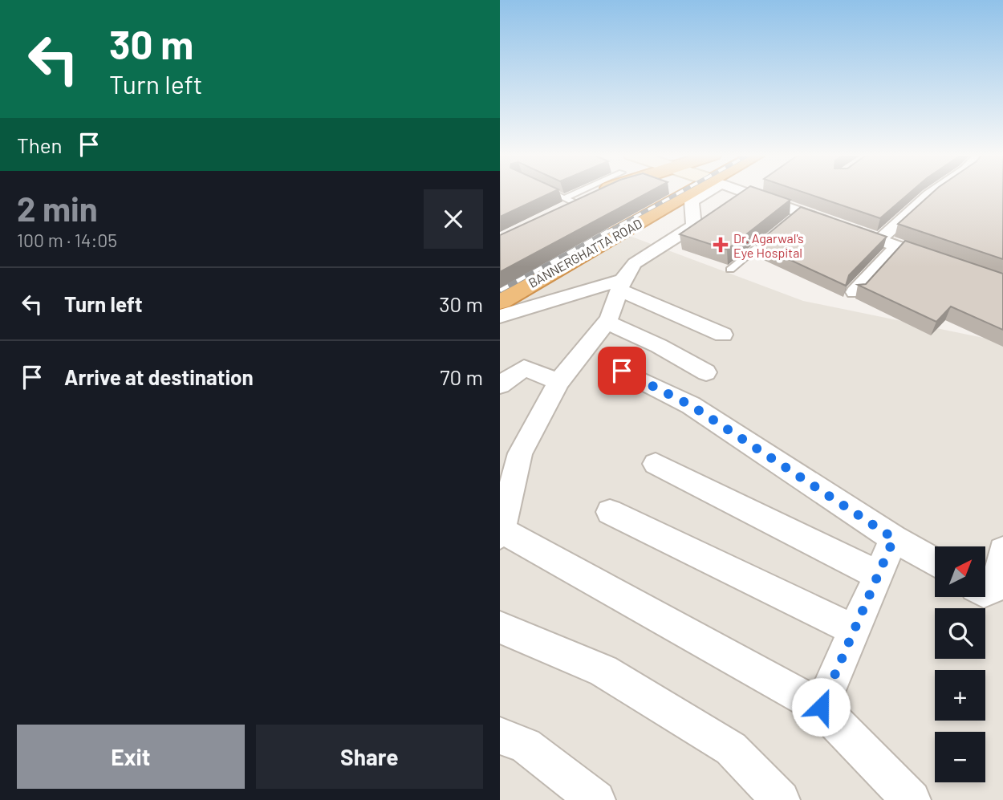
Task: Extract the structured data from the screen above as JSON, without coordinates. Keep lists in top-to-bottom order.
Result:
{
  "streets": {
    "highway": ["BANNERGHATTA ROAD"]
  },
  "places": {
    "health": ["Dr. Agarwal's Eye Hospital"]
  },
  "north": "top right",
  "page": {
    "turn": ["30 m", "Turn left"],
    "then": "Then",
    "heading": ["2 min", "100 m · 14:05"],
    "list": [
      {
        "name": "Turn left",
        "value": "30 m"
      },
      {
        "name": "Arrive at destination",
        "value": "70 m"
      }
    ],
    "map_buttons": ["+", "−"],
    "buttons": ["Exit", "Share"]
  }
}
